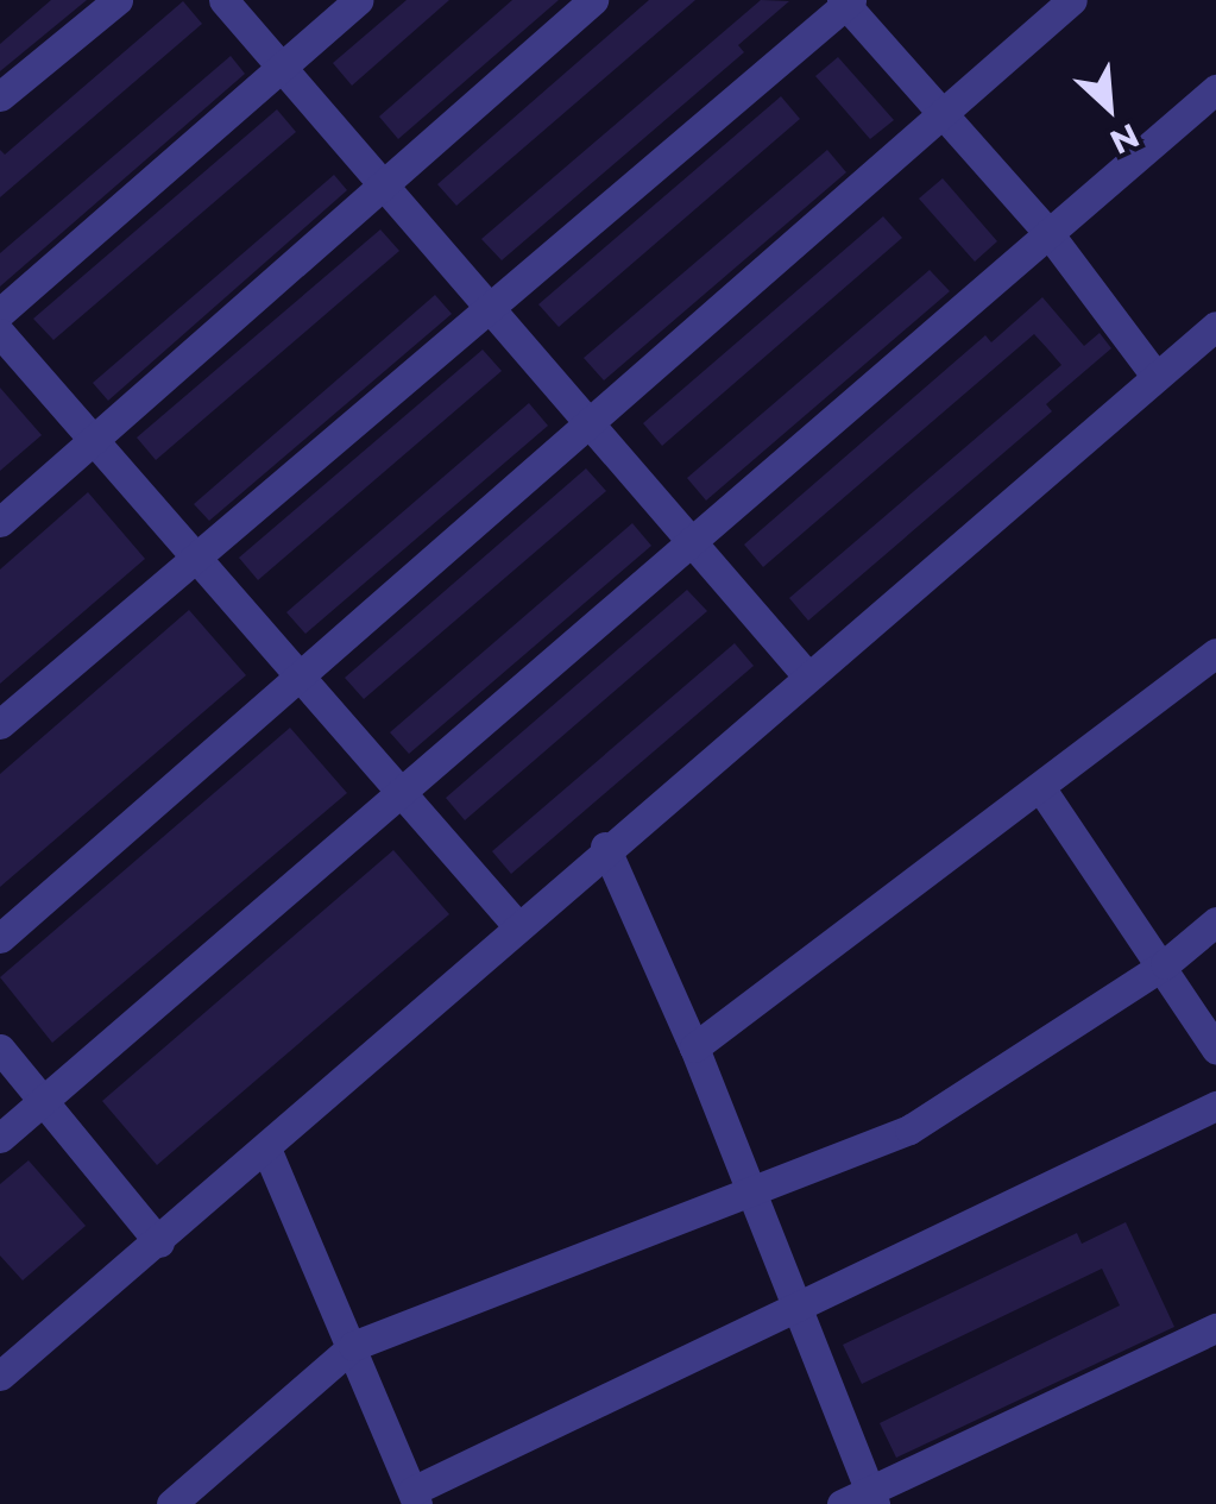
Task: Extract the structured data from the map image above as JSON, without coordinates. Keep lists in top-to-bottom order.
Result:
{
  "north": "bottom right"
}
